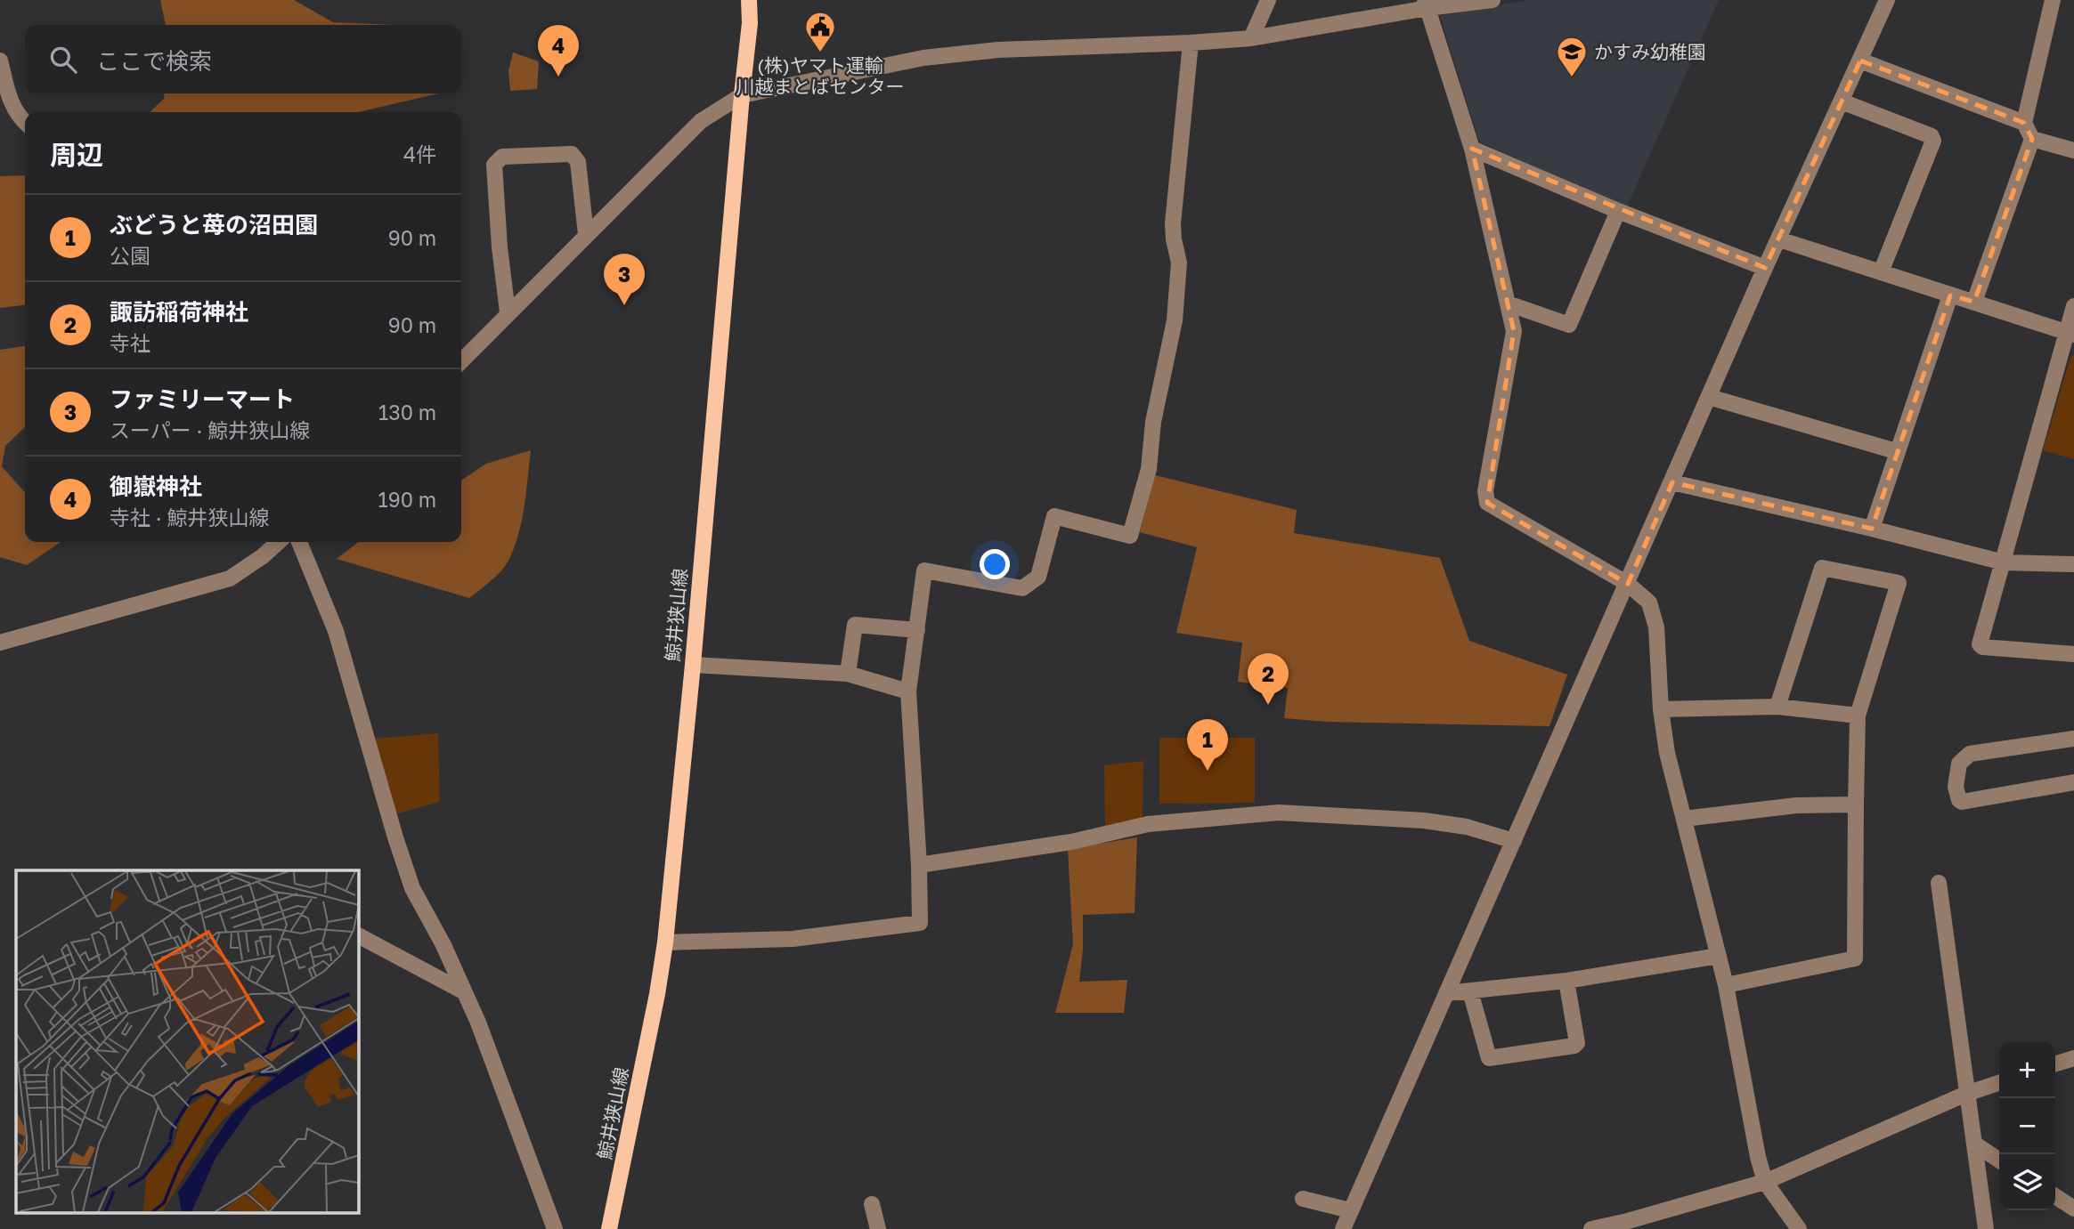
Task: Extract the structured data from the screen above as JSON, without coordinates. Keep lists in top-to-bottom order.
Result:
{
  "streets": {
    "main road": ["鯨井狭山線"]
  },
  "places": {
    "public building": ["(株)ヤマト運輸 川越まとばセンター"],
    "school or university": ["かすみ幼稚園"]
  },
  "page": {
    "pins": [
      "4",
      "3",
      "2",
      "1"
    ],
    "search": "ここで検索",
    "heading": ["周辺", "4件"],
    "list": [
      {
        "mark": "1",
        "name": "ぶどうと苺の沼田園",
        "note": "公園",
        "value": "90 m"
      },
      {
        "mark": "2",
        "name": "諏訪稲荷神社",
        "note": "寺社",
        "value": "90 m"
      },
      {
        "mark": "3",
        "name": "ファミリーマート",
        "note": "スーパー · 鯨井狭山線",
        "value": "130 m"
      },
      {
        "mark": "4",
        "name": "御嶽神社",
        "note": "寺社 · 鯨井狭山線",
        "value": "190 m"
      }
    ],
    "map_buttons": ["+", "−"]
  }
}
